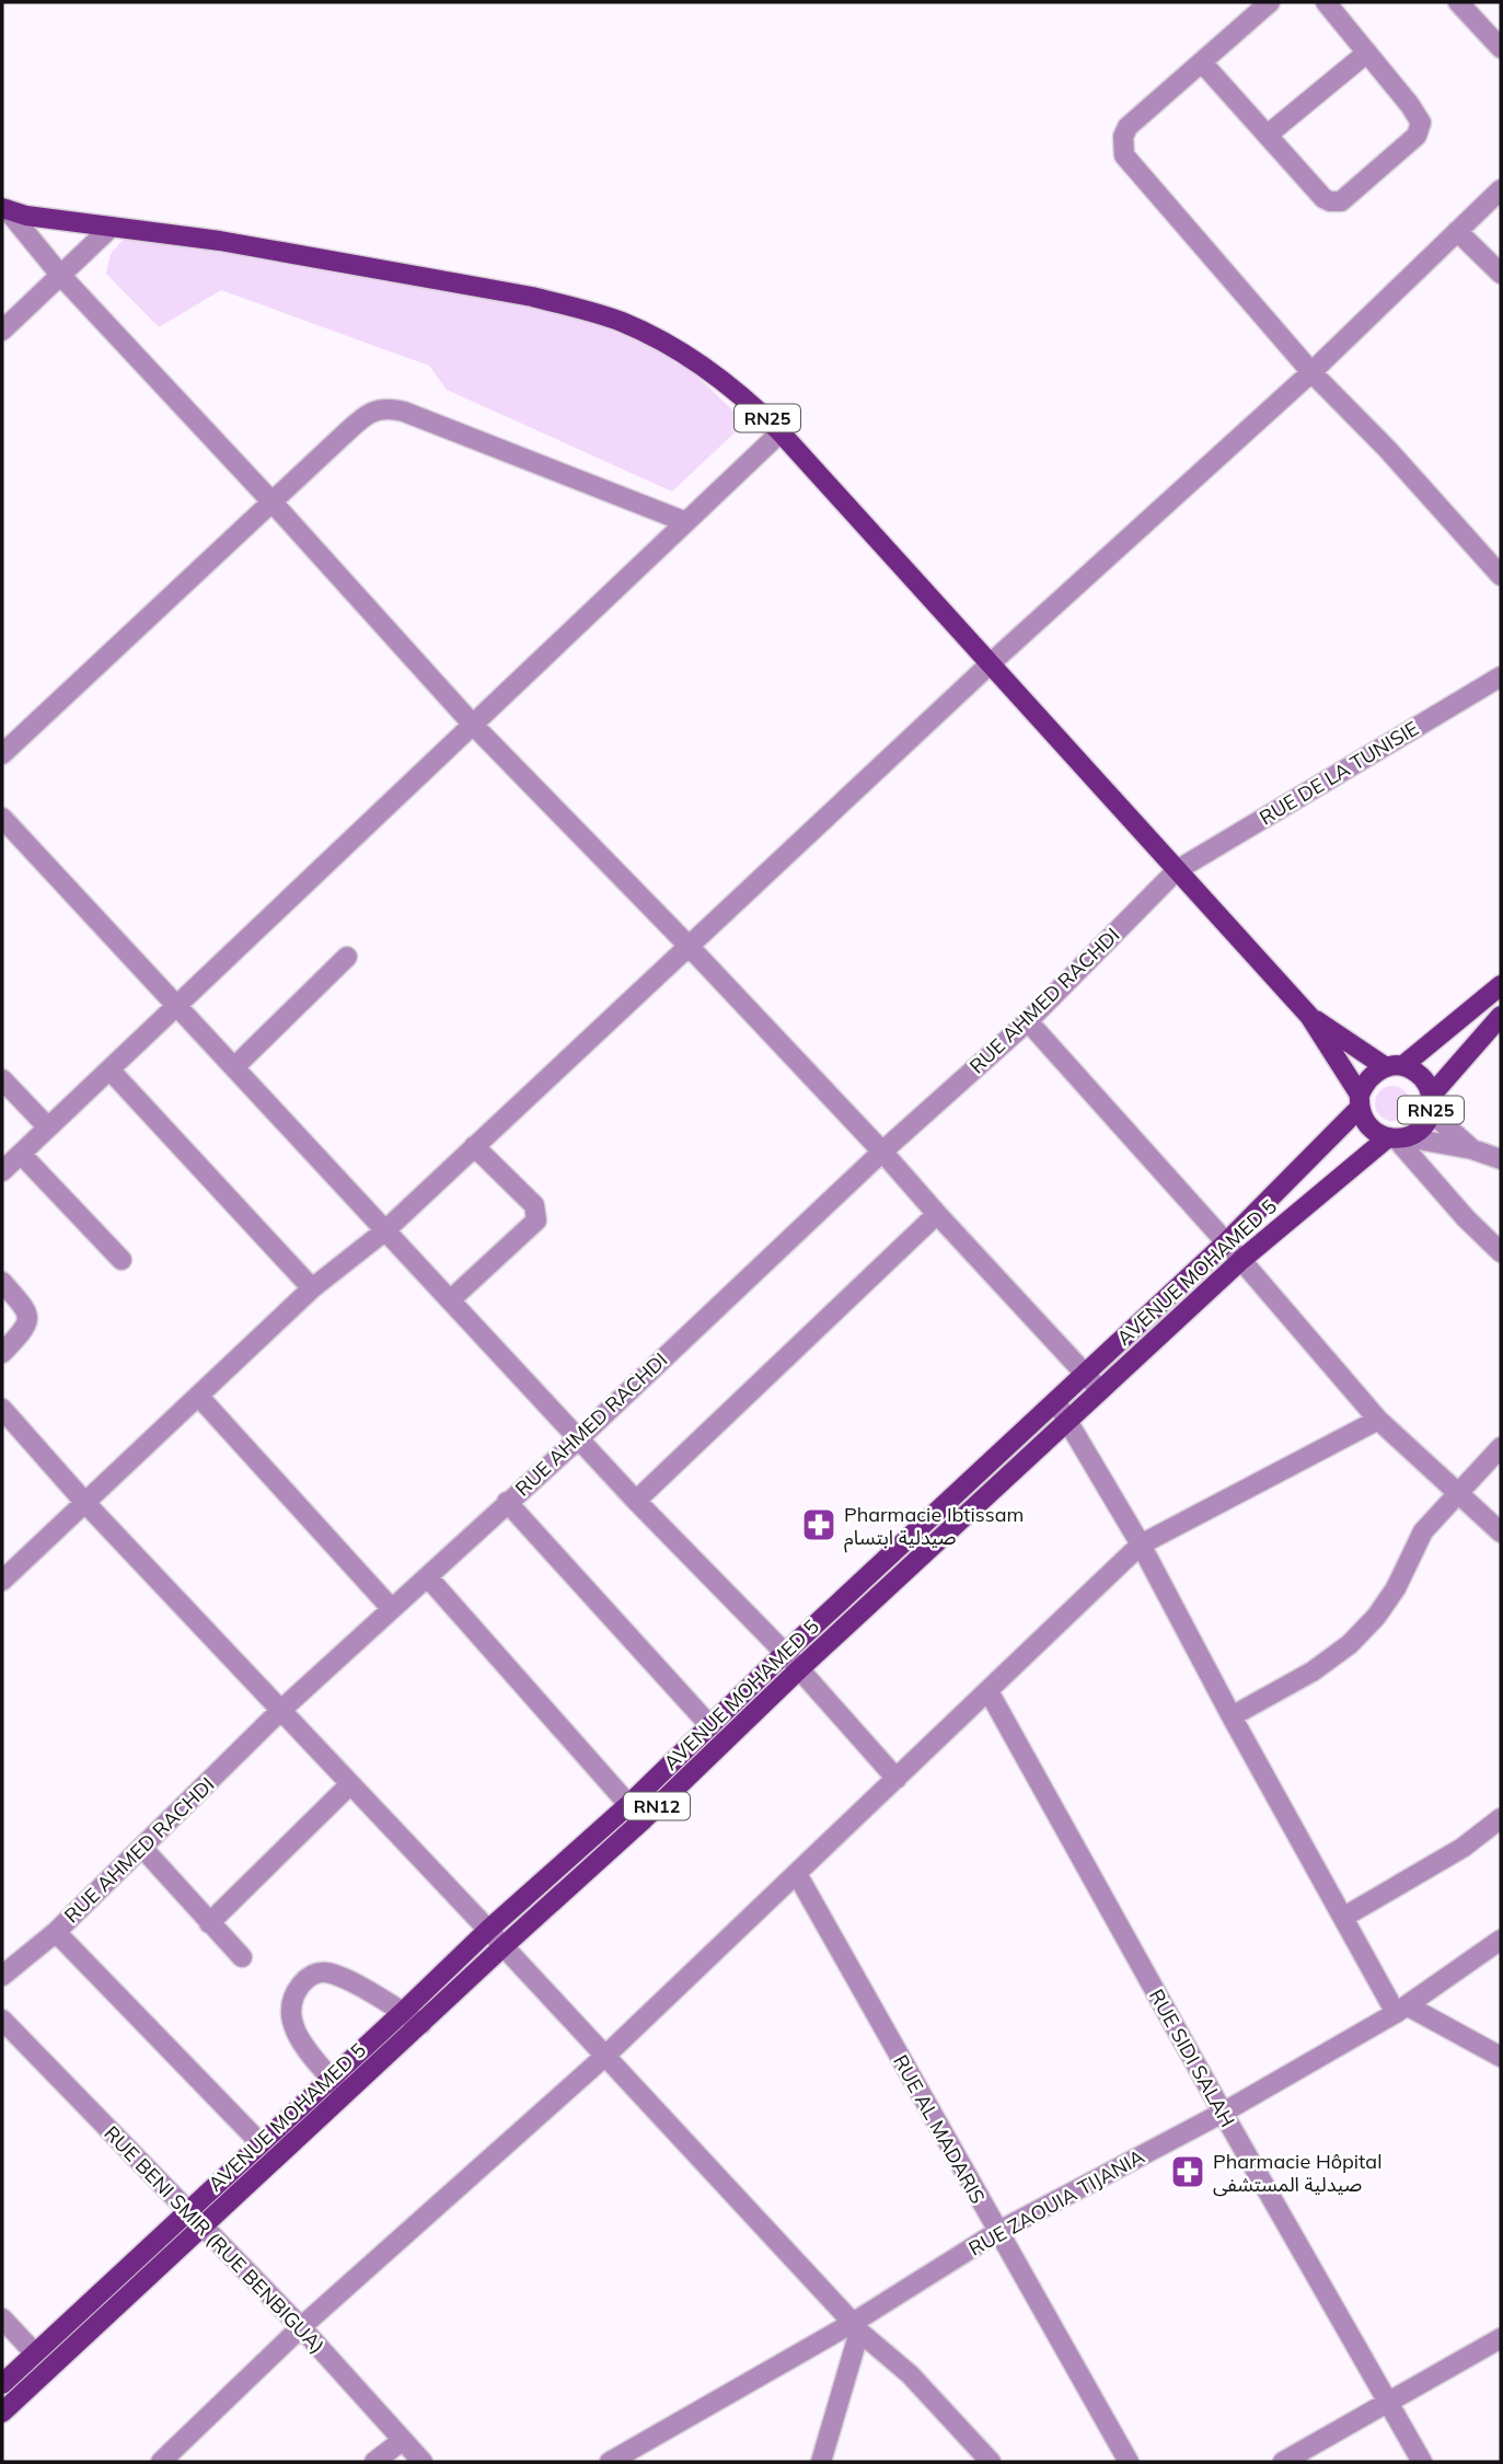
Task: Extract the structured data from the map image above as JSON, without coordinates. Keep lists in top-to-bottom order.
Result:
{
  "streets": {
    "main road": ["RN25", "AVENUE MOHAMED 5", "RN12"],
    "street": [
      "RUE DE LA TUNISIE",
      "RUE AHMED RACHDI",
      "RUE SIDI SALAH",
      "RUE AL MADARIS",
      "RUE ZAOUIA TIJANIA",
      "RUE BENI SMIR (RUE BENBIGUA)"
    ]
  },
  "crossings": [
    ["RN25", "RUE DE LA TUNISIE"],
    ["RN25", "RUE AHMED RACHDI"],
    ["RN25", "AVENUE MOHAMED 5"],
    ["RUE DE LA TUNISIE", "RUE AHMED RACHDI"],
    ["AVENUE MOHAMED 5", "RUE BENI SMIR (RUE BENBIGUA)"],
    ["RUE SIDI SALAH", "RUE ZAOUIA TIJANIA"],
    ["RUE AL MADARIS", "RUE ZAOUIA TIJANIA"]
  ],
  "places": {
    "pharmacy": ["Pharmacie Ibtissam صيدلية ابتسام", "Pharmacie Hôpital صيدلية المستشفى"]
  }
}
